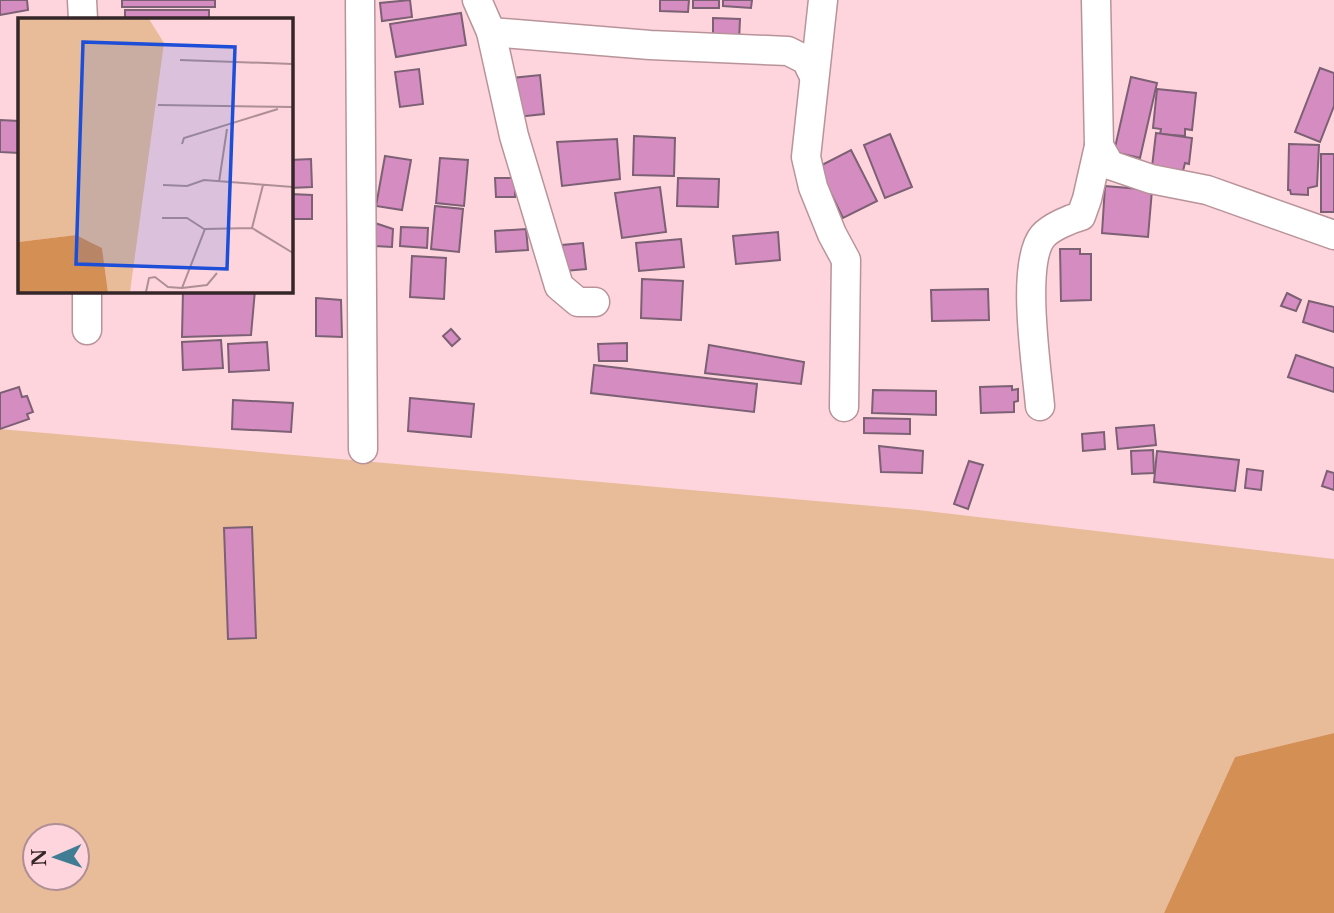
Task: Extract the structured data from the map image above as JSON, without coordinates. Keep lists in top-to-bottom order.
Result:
{
  "north": "left"
}
